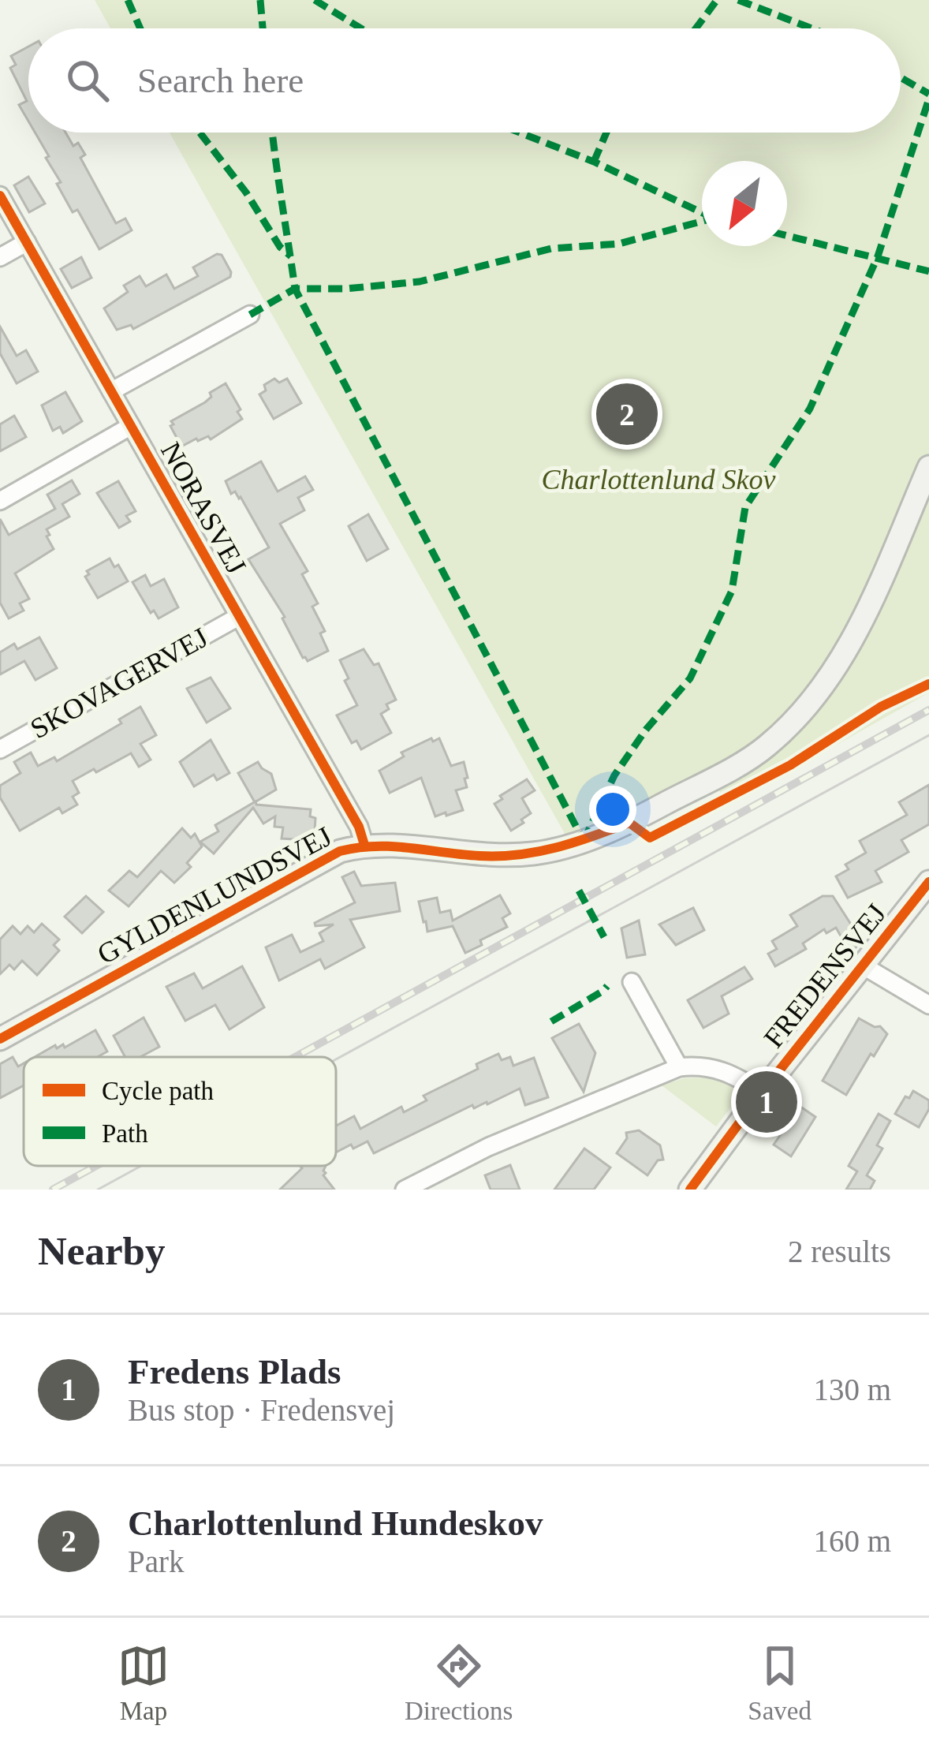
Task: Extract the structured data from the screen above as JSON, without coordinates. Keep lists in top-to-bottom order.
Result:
{
  "streets": {
    "street": [
      "NORASVEJ",
      "SKOVAGERVEJ",
      "GYLDENLUNDSVEJ",
      "FREDENSVEJ"
    ]
  },
  "crossings": [
    ["NORASVEJ", "SKOVAGERVEJ"],
    ["NORASVEJ", "GYLDENLUNDSVEJ"]
  ],
  "parks": ["Charlottenlund Skov"],
  "legend": ["Cycle path", "Path"],
  "north": "bottom left",
  "page": {
    "search": "Search here",
    "pins": ["2", "1"],
    "heading": ["Nearby", "2 results"],
    "list": [
      {
        "mark": "1",
        "name": "Fredens Plads",
        "note": "Bus stop · Fredensvej",
        "value": "130 m"
      },
      {
        "mark": "2",
        "name": "Charlottenlund Hundeskov",
        "note": "Park",
        "value": "160 m"
      }
    ],
    "nav": ["Map", "Directions", "Saved"]
  }
}
